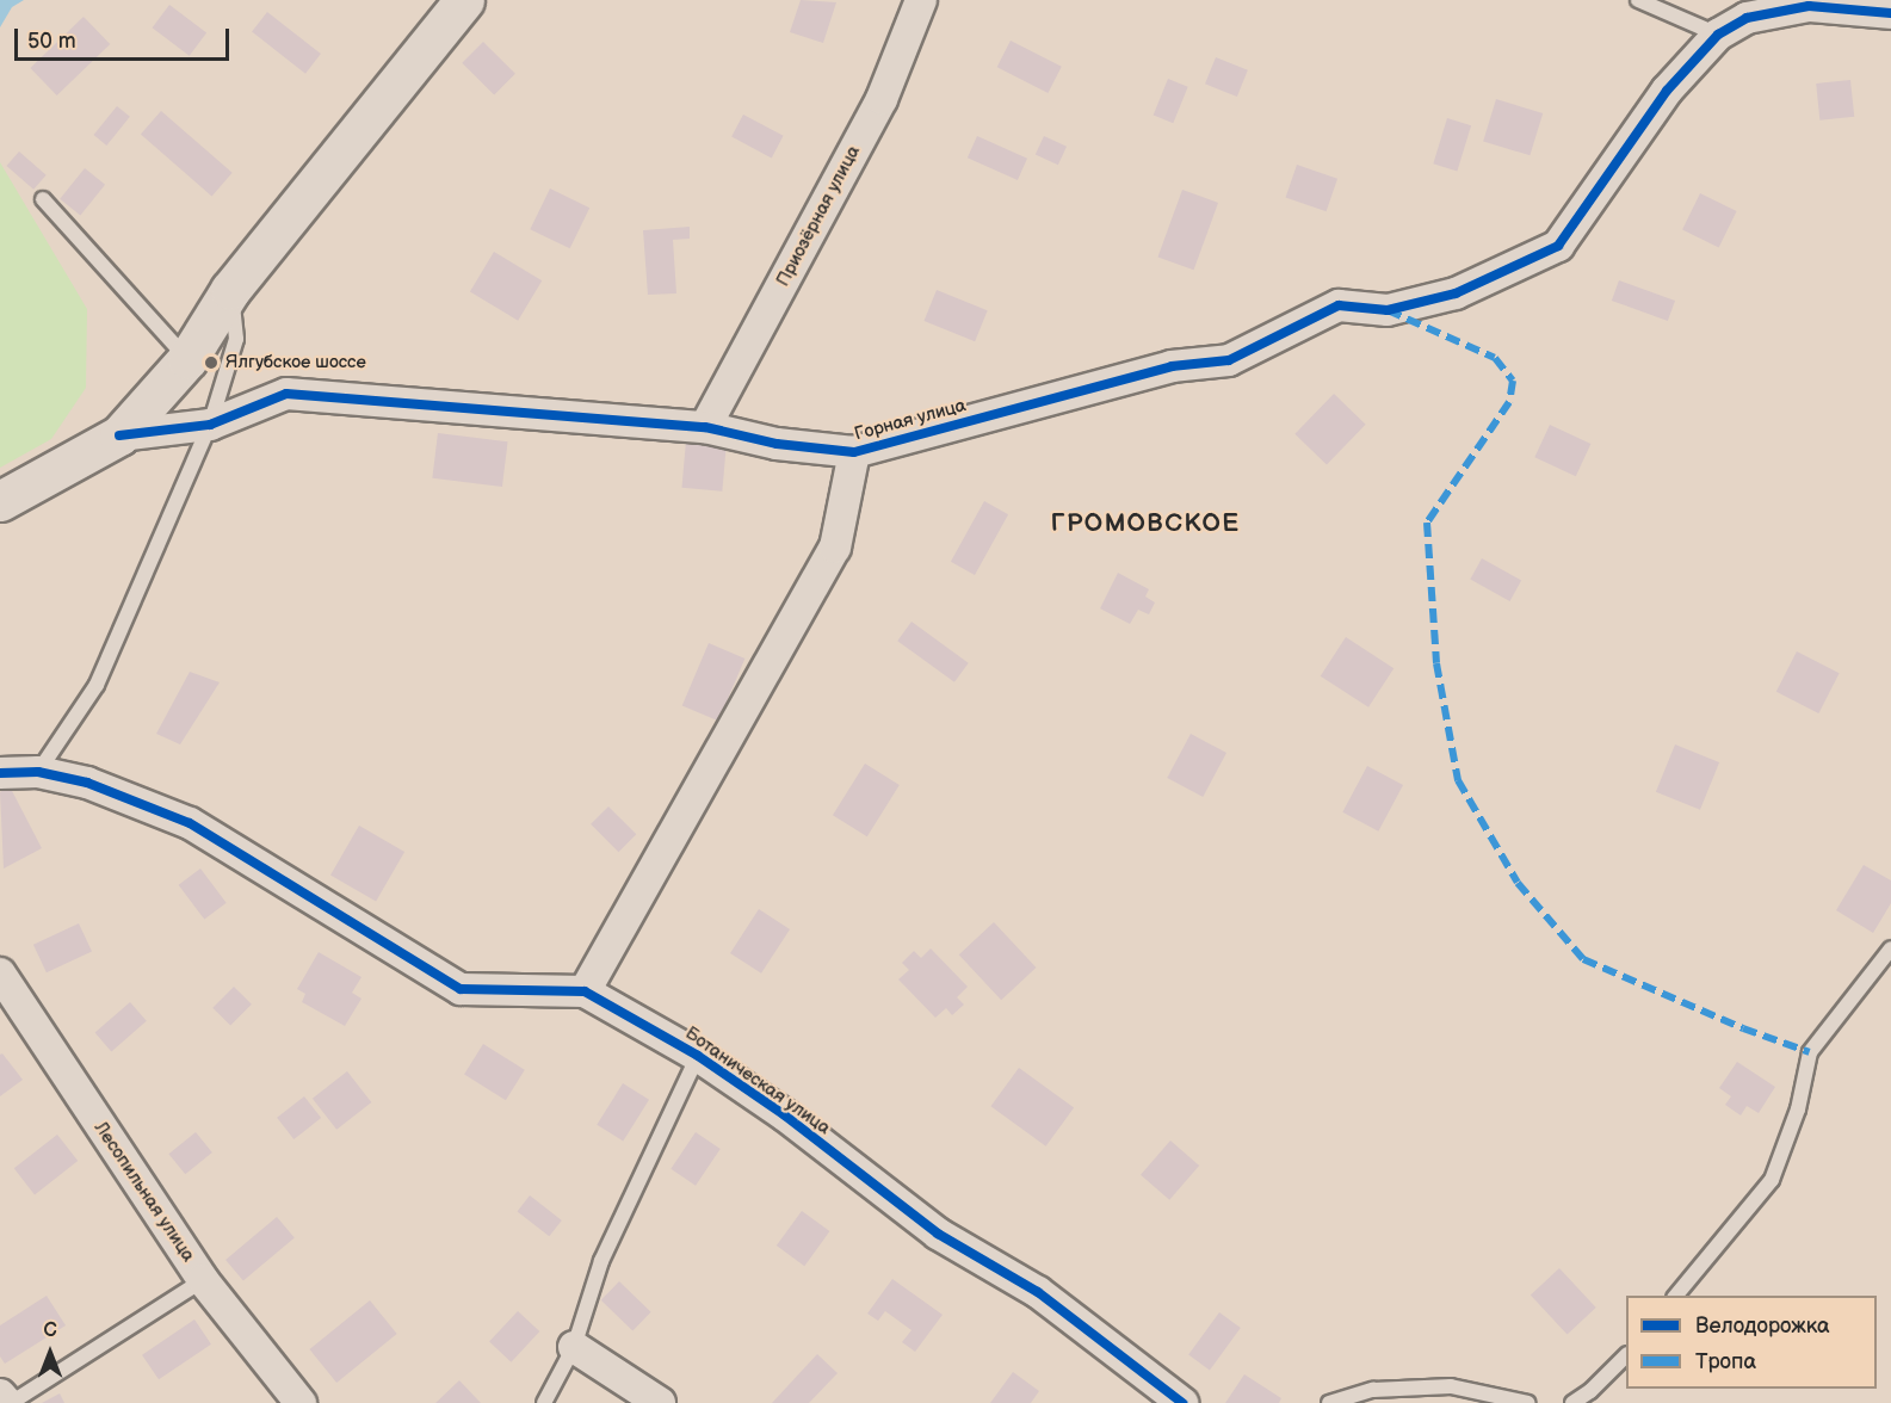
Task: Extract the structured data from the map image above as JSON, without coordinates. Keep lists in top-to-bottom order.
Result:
{
  "streets": {
    "street": [
      "Приозёрная улица",
      "Горная улица",
      "Ботаническая улица",
      "Лесопильная улица"
    ]
  },
  "crossings": [
    ["Приозёрная улица", "Горная улица"],
    ["Горная улица", "Ботаническая улица"]
  ],
  "districts": ["ГРОМОВСКОЕ"],
  "places": ["Ялгубское шоссе"],
  "legend": ["Велодорожка", "Тропа"],
  "scale_bar": "50 m",
  "north": "top"
}
